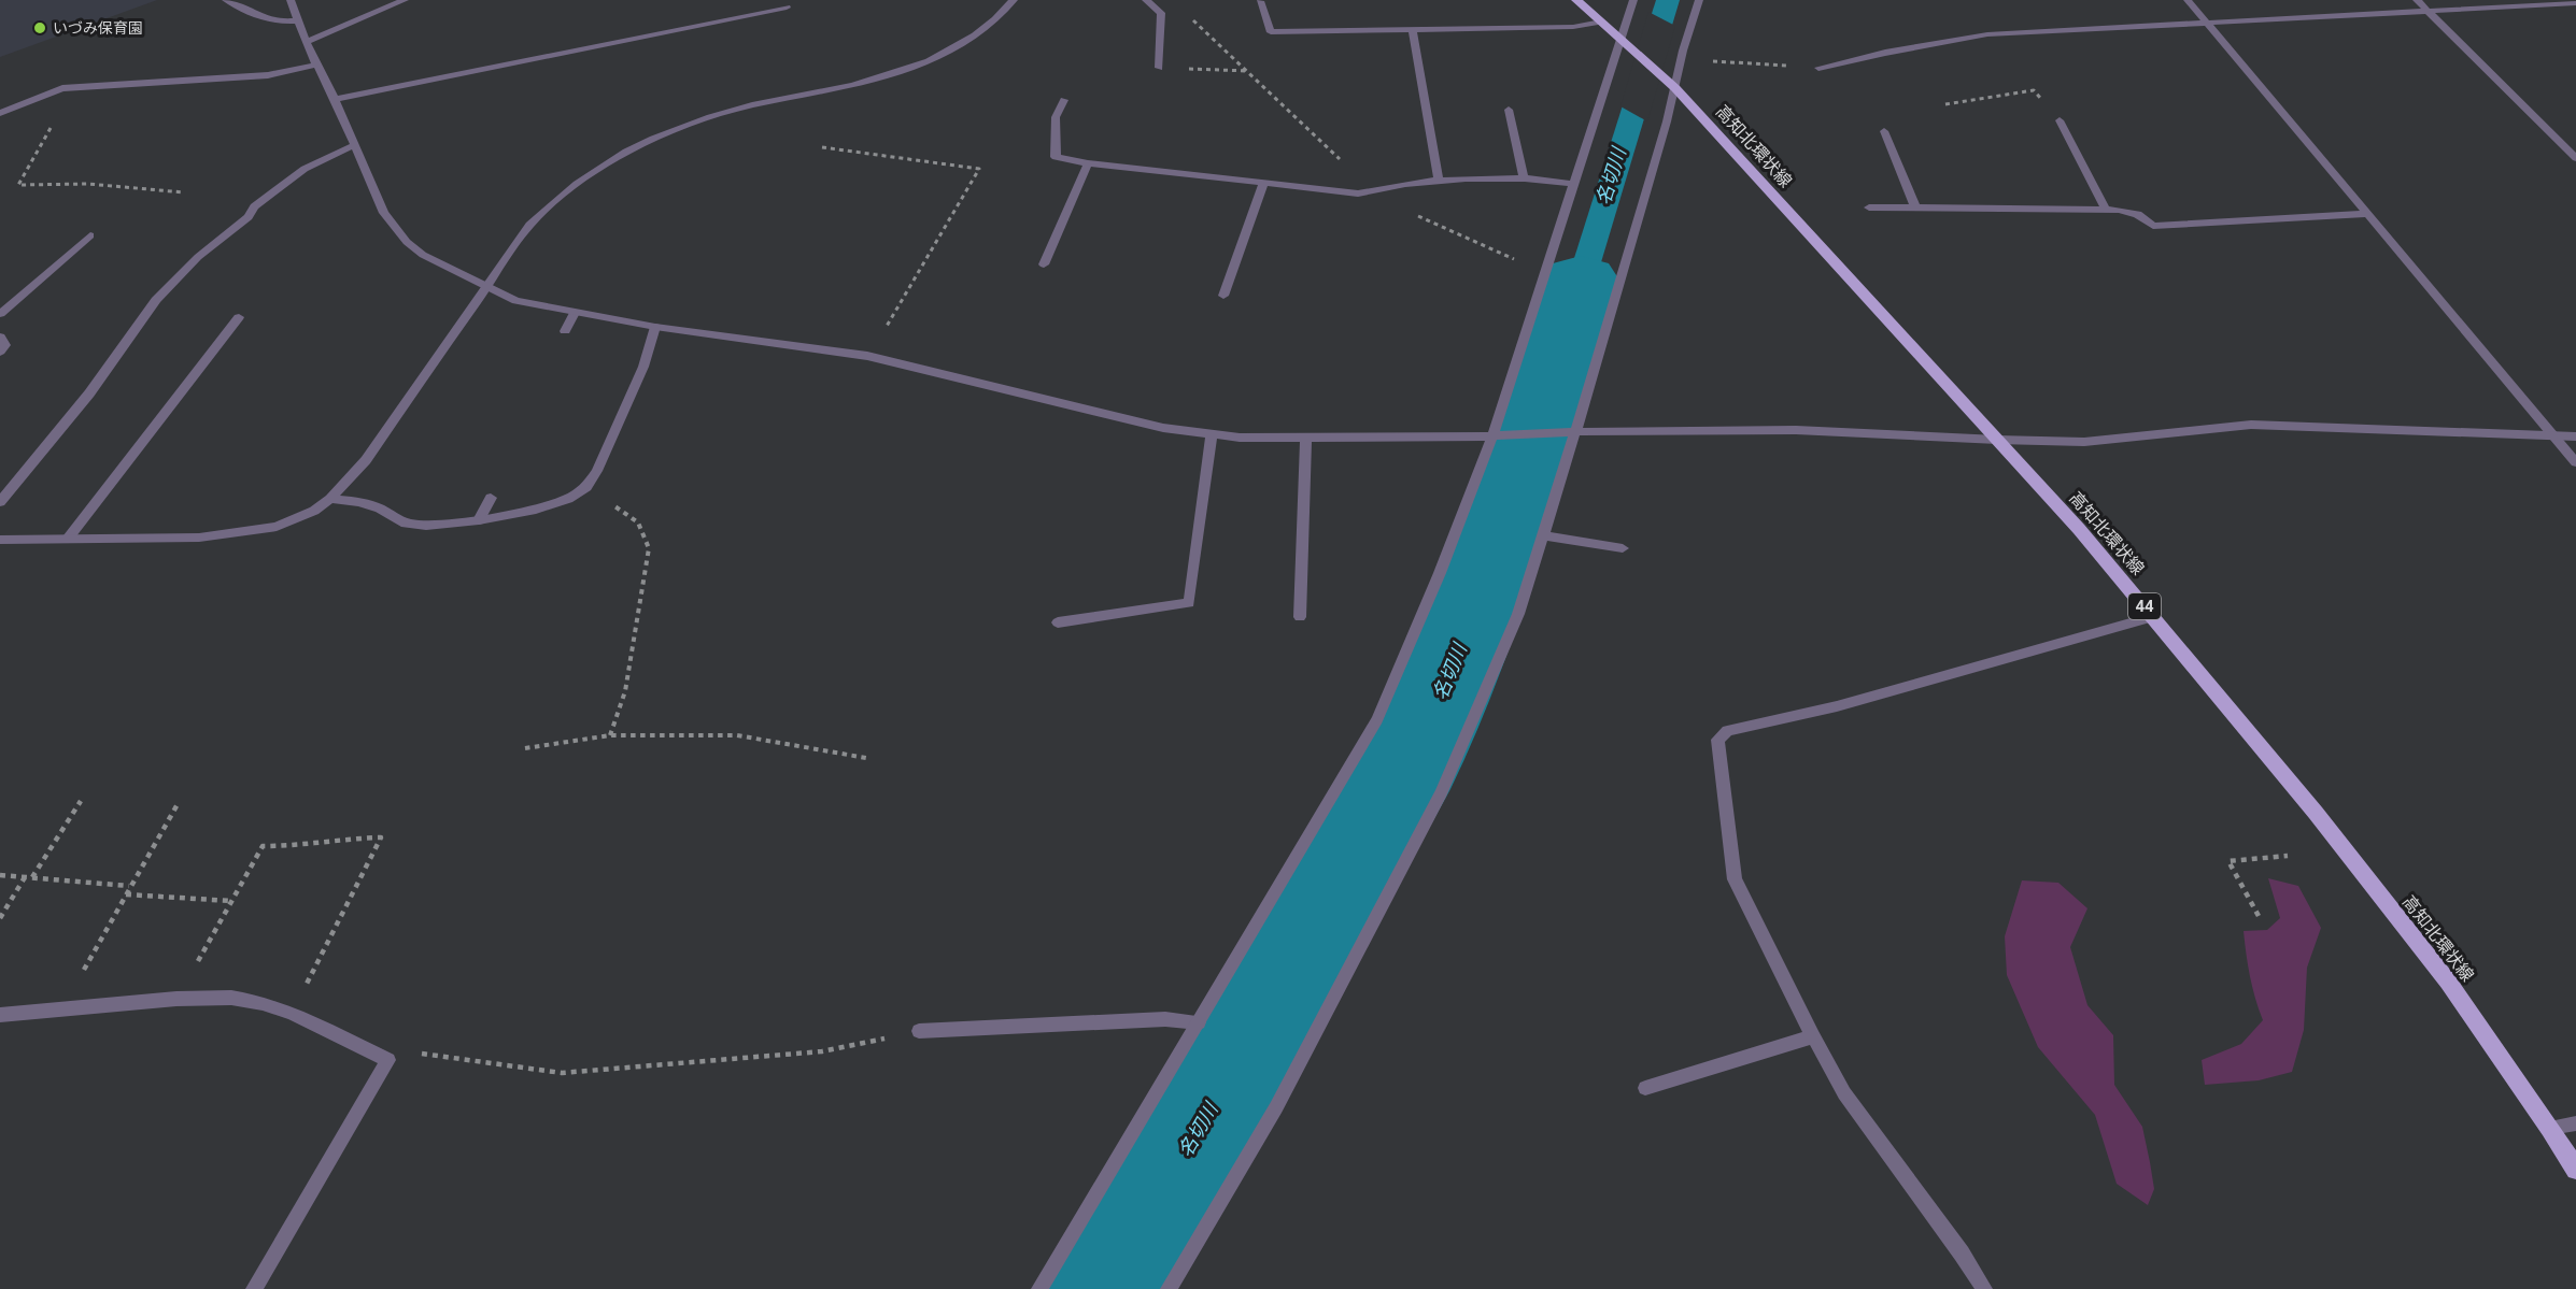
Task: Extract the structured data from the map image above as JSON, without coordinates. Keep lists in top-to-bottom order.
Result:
{
  "streets": {
    "main road": ["高知北環状線", "44"]
  },
  "water": ["名切川"],
  "places": ["いづみ保育園"]
}
